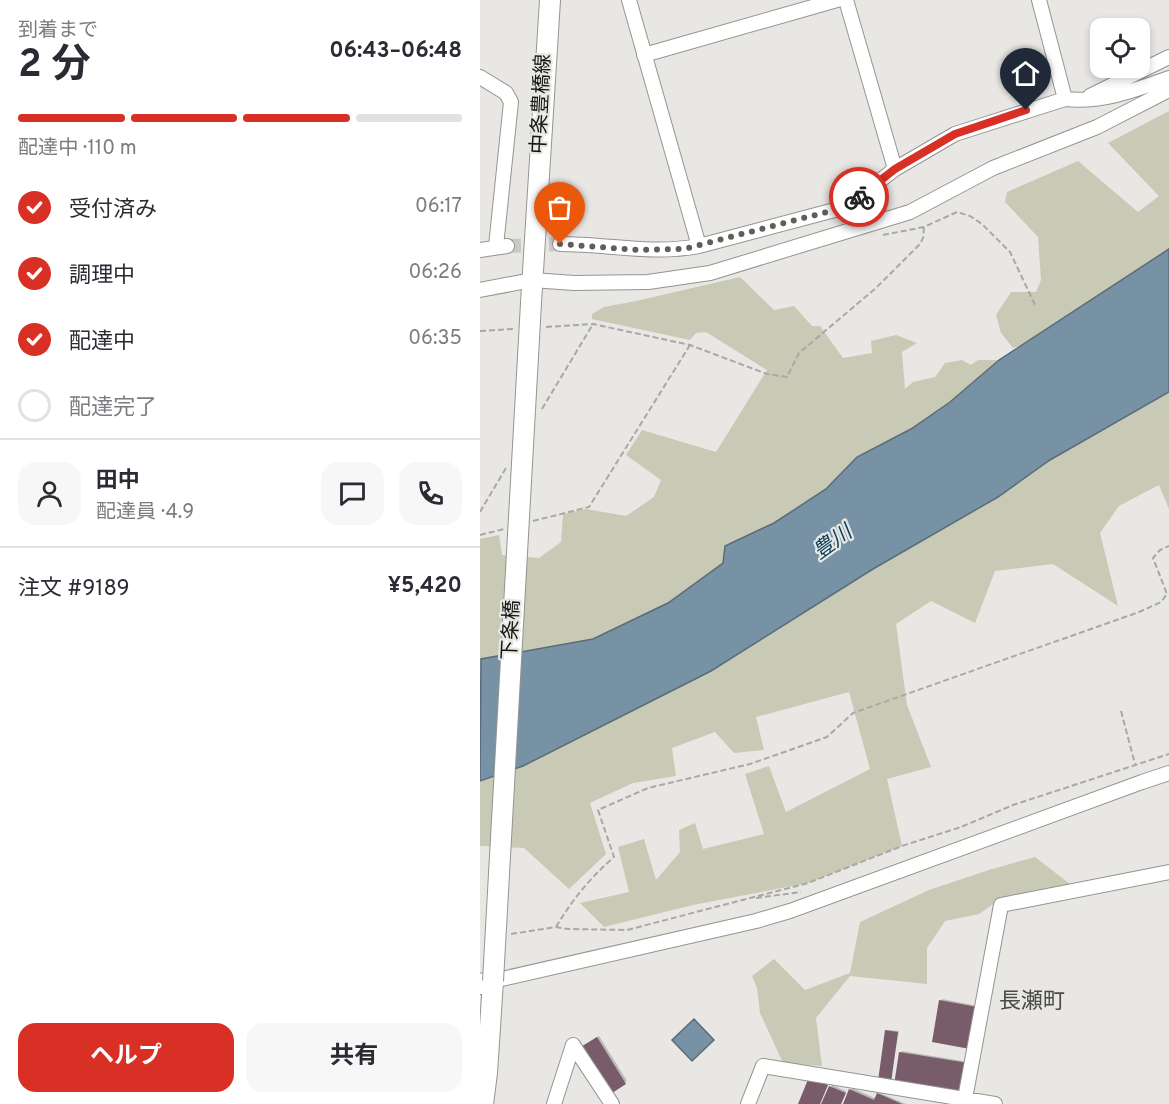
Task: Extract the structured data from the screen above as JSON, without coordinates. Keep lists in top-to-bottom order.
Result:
{
  "streets": {
    "main road": ["中条豊橋線", "下条橋"]
  },
  "crossings": [
    ["中条豊橋線", "下条橋"]
  ],
  "districts": ["長瀬町"],
  "water": ["豊川"],
  "page": {
    "heading": ["2 分", "到着まで", "06:43–06:48"],
    "panel": [
      "田中",
      "配達員 · 4.9",
      "注文 #9189",
      "¥5,420"
    ],
    "bar": "配達中 · 110 m",
    "list": [
      ["受付済み", "06:17"],
      ["調理中", "06:26"],
      ["配達中", "06:35"],
      "配達完了"
    ],
    "buttons": ["ヘルプ", "共有"]
  }
}
